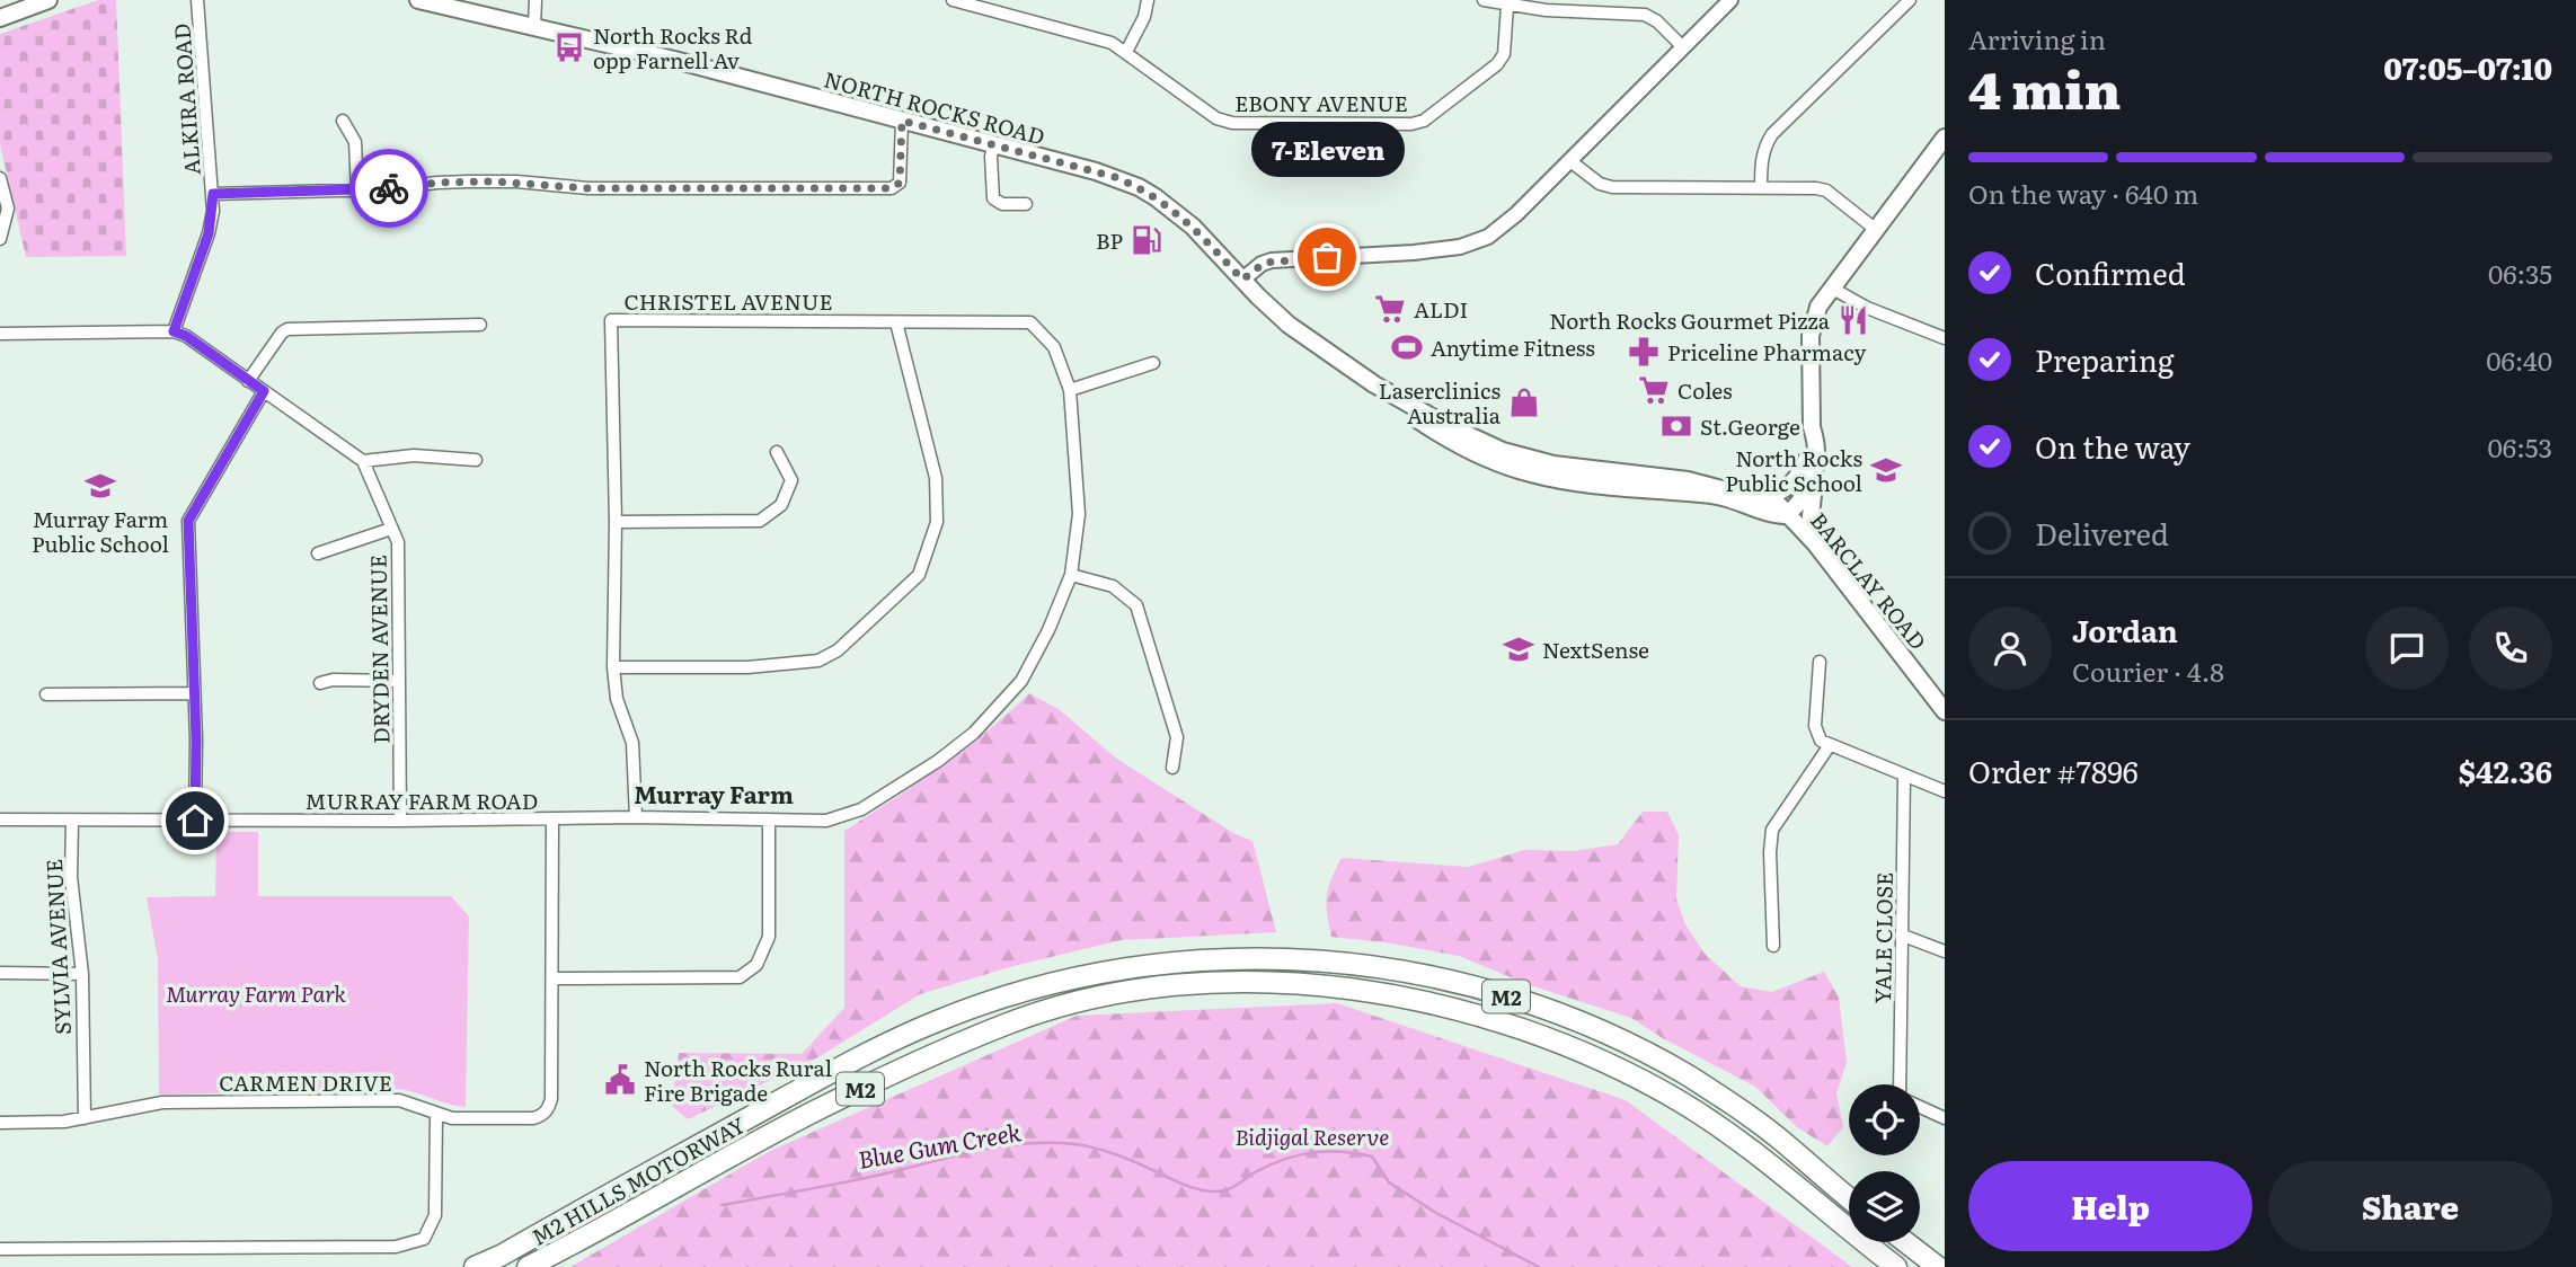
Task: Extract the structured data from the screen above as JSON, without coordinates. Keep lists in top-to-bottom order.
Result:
{
  "streets": {
    "highway": ["M2", "M2 HILLS MOTORWAY"],
    "main road": ["NORTH ROCKS ROAD", "BARCLAY ROAD"],
    "street": [
      "ALKIRA ROAD",
      "EBONY AVENUE",
      "CHRISTEL AVENUE",
      "DRYDEN AVENUE",
      "MURRAY FARM ROAD",
      "YALE CLOSE",
      "SYLVIA AVENUE",
      "CARMEN DRIVE"
    ]
  },
  "crossings": [
    ["NORTH ROCKS ROAD", "BARCLAY ROAD"],
    ["CHRISTEL AVENUE", "MURRAY FARM ROAD"],
    ["DRYDEN AVENUE", "MURRAY FARM ROAD"],
    ["MURRAY FARM ROAD", "SYLVIA AVENUE"],
    ["MURRAY FARM ROAD", "CARMEN DRIVE"],
    ["SYLVIA AVENUE", "CARMEN DRIVE"]
  ],
  "districts": ["Murray Farm"],
  "water": ["Blue Gum Creek"],
  "parks": ["Murray Farm Park", "Bidjigal Reserve"],
  "places": {
    "bus stop": ["North Rocks Rd opp Farnell Av"],
    "fuel station": ["BP"],
    "other": ["7-Eleven"],
    "supermarket": ["ALDI", "Coles"],
    "restaurant": ["North Rocks Gourmet Pizza"],
    "sports": ["Anytime Fitness"],
    "pharmacy": ["Priceline Pharmacy"],
    "shop": ["Laserclinics Australia"],
    "bank": ["St.George"],
    "school or university": ["North Rocks Public School", "Murray Farm Public School", "NextSense"],
    "public building": ["North Rocks Rural Fire Brigade"]
  },
  "page": {
    "heading": ["4 min", "Arriving in", "07:05–07:10"],
    "panel": [
      "Jordan",
      "Courier · 4.8",
      "Order #7896",
      "$42.36"
    ],
    "bubble": "7-Eleven",
    "bar": "On the way · 640 m",
    "list": [
      ["Confirmed", "06:35"],
      ["Preparing", "06:40"],
      ["On the way", "06:53"],
      "Delivered"
    ],
    "buttons": ["Help", "Share"]
  }
}
